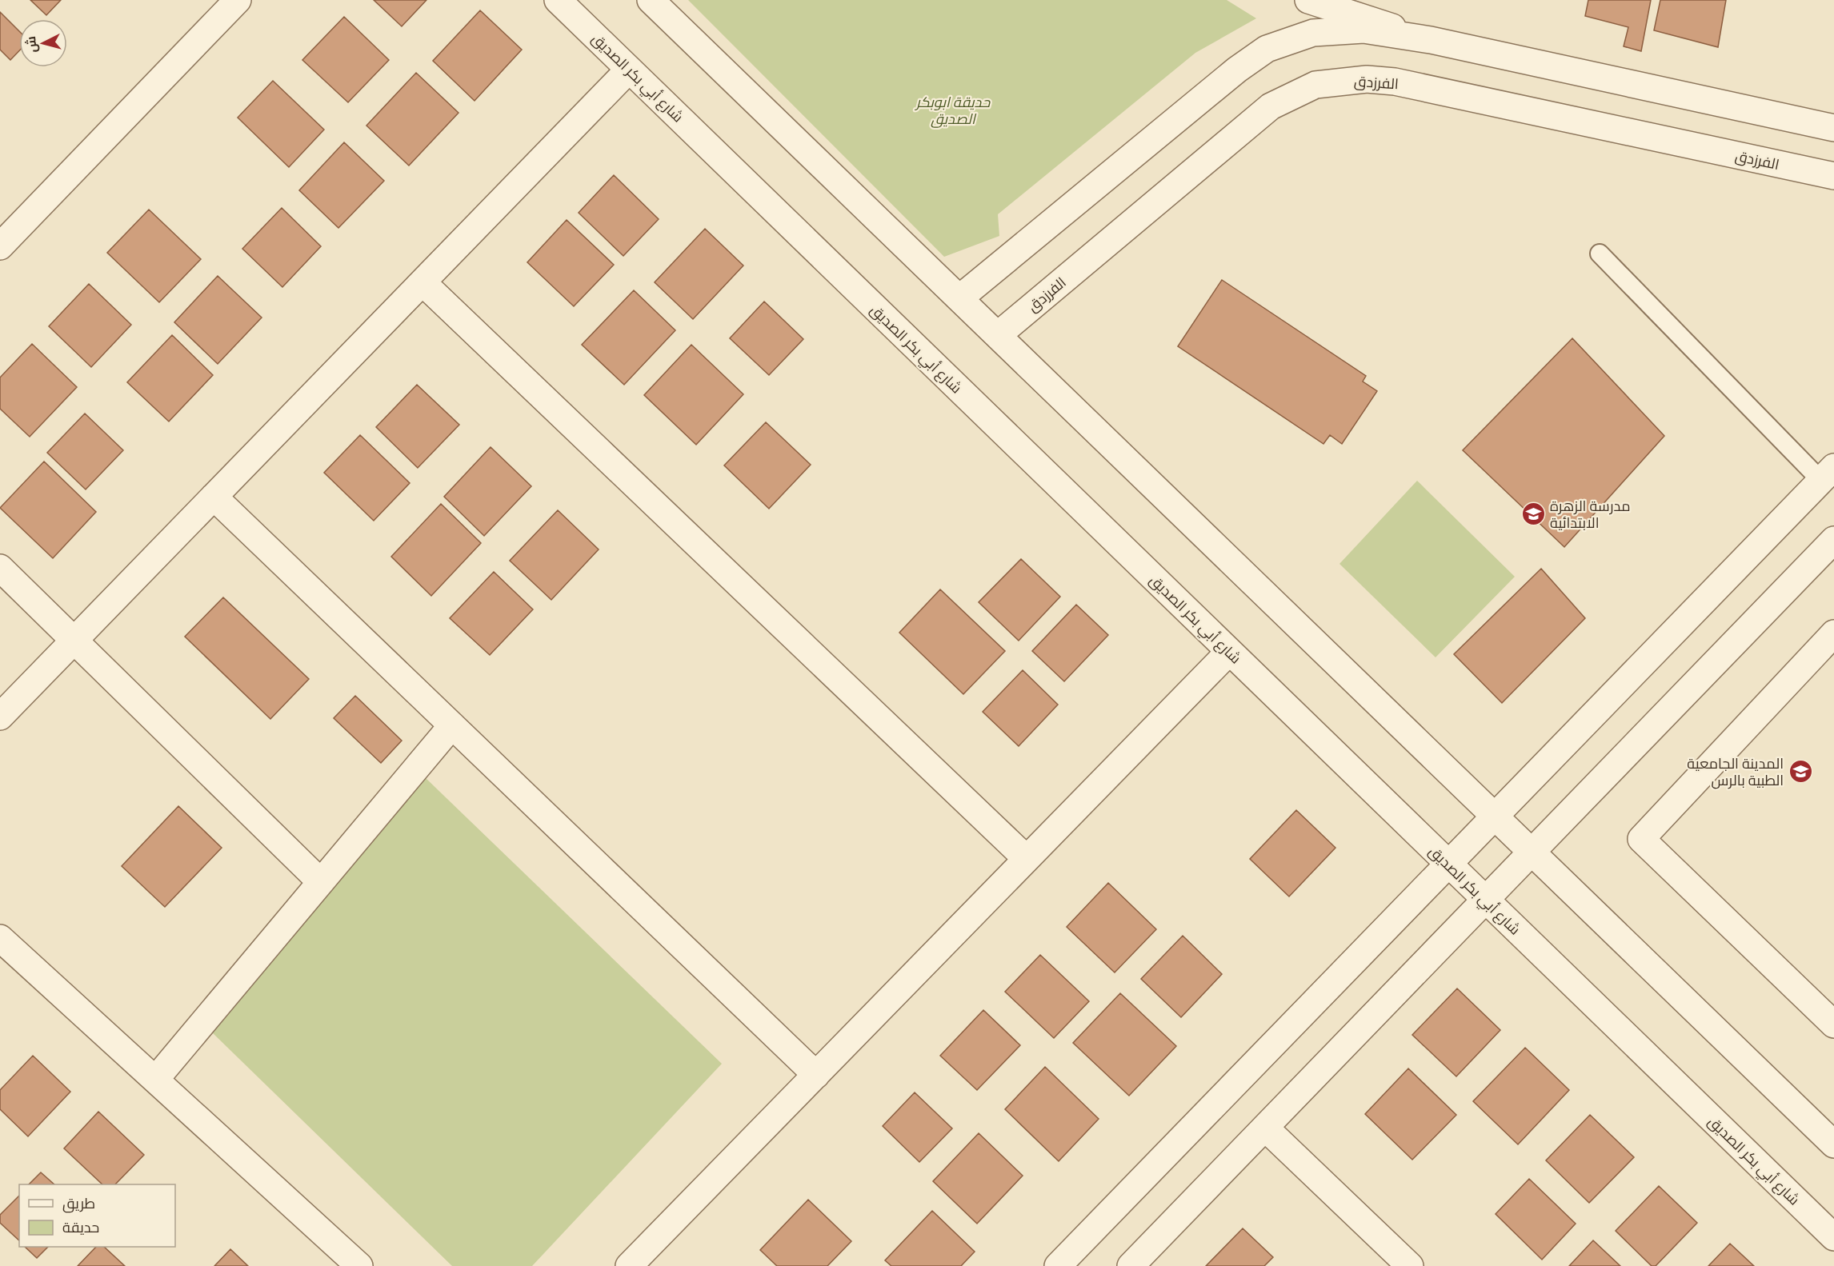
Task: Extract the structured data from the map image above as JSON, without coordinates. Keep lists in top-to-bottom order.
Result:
{
  "streets": {
    "street": ["شارع أبي بكر الصديق", "الفرزدق"]
  },
  "parks": ["حديقة ابوبكر الصديق"],
  "places": {
    "school or university": ["مدرسة الزهرة الابتدائية", "المدينة الجامعية الطبية بالرس"]
  },
  "legend": ["طريق", "حديقة"],
  "north": "left"
}
